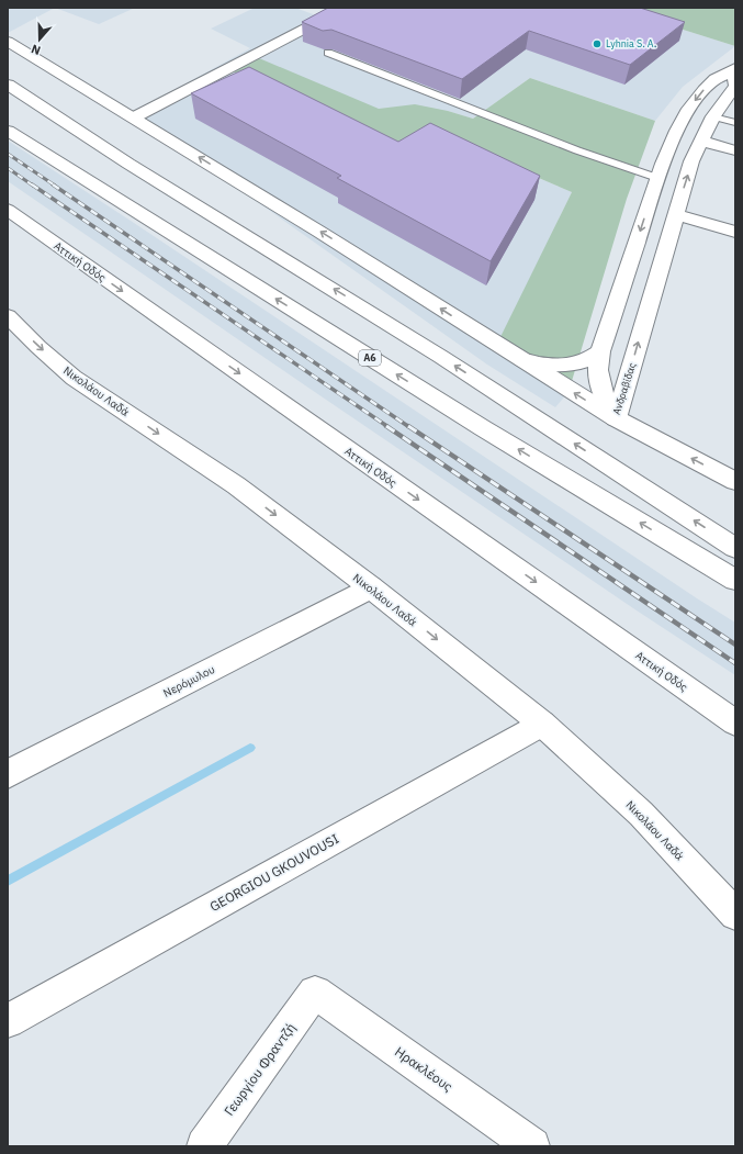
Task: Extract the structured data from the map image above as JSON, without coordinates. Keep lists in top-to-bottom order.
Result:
{
  "streets": {
    "main road": [
      "Αττική Οδός",
      "Α6",
      "Ανδραβίδας",
      "Νικολάου Λαδά",
      "Νερόμυλου",
      "GEORGIOU GKOUVOUSI",
      "Γεωργίου Φραντζή",
      "Ηρακλέους"
    ]
  },
  "crossings": [
    ["Νικολάου Λαδά", "Νερόμυλου"],
    ["Νικολάου Λαδά", "GEORGIOU GKOUVOUSI"],
    ["Γεωργίου Φραντζή", "Ηρακλέους"]
  ],
  "places": ["Lyhnia S. A."],
  "north": "bottom"
}
